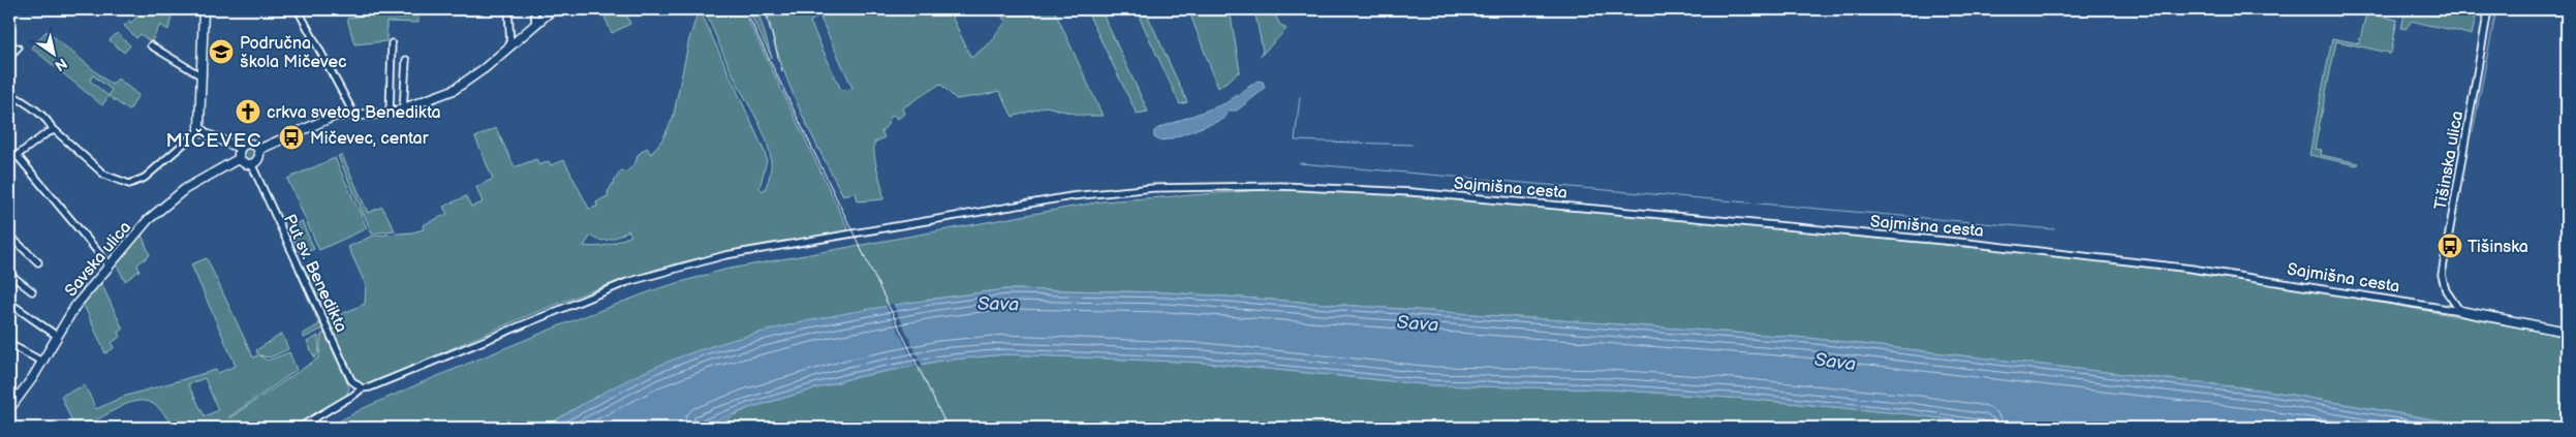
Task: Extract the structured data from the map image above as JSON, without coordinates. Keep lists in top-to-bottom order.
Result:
{
  "streets": {
    "street": [
      "Tišinska ulica",
      "Sajmišna cesta",
      "Savska ulica",
      "Put sv. Benedikta"
    ]
  },
  "crossings": [
    ["Tišinska ulica", "Sajmišna cesta"],
    ["Sajmišna cesta", "Put sv. Benedikta"],
    ["Savska ulica", "Put sv. Benedikta"]
  ],
  "districts": ["MIČEVEC"],
  "water": ["Sava"],
  "places": {
    "school or university": ["Područna škola Mičevec"],
    "church": ["crkva svetog Benedikta"],
    "bus stop": ["Mičevec, centar", "Tišinska"]
  },
  "north": "bottom right"
}
